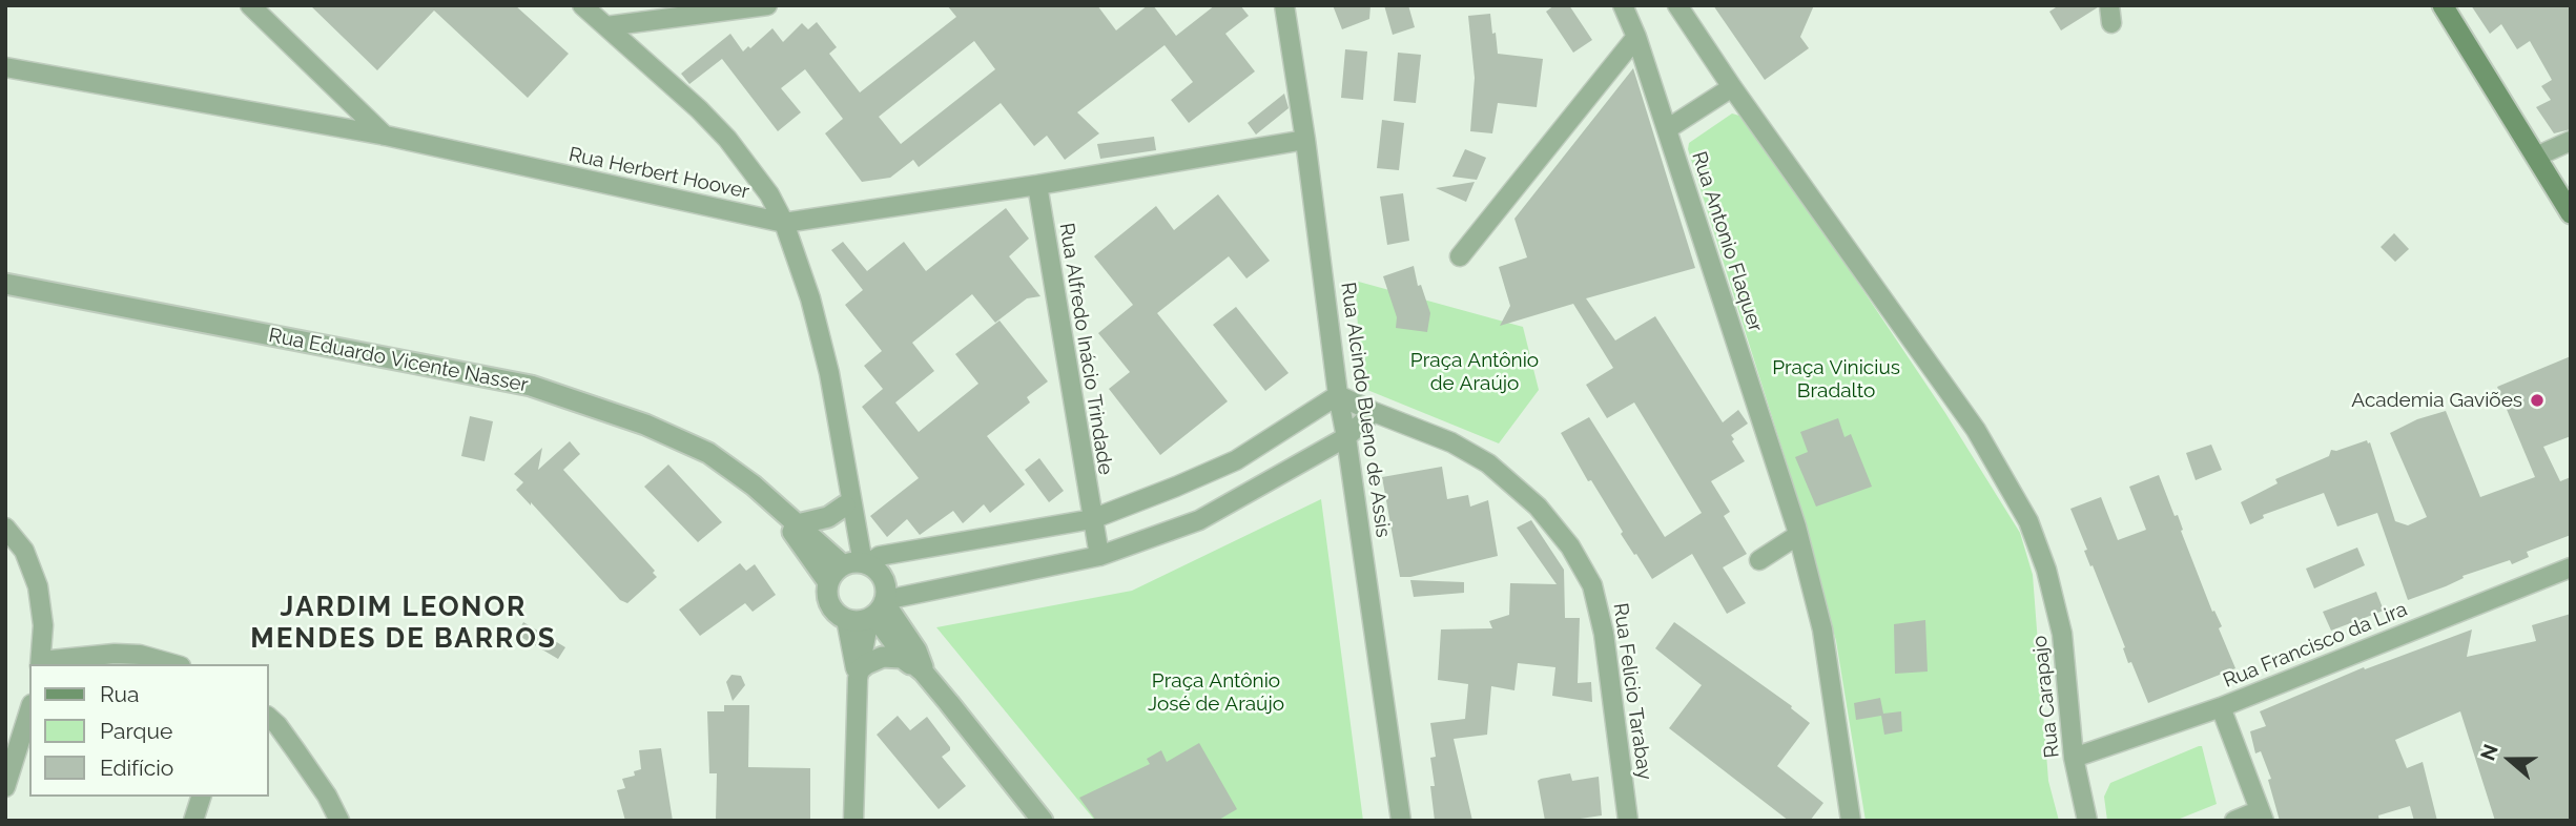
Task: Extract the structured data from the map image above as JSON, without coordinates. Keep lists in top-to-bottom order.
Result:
{
  "streets": {
    "street": [
      "Rua Herbert Hoover",
      "Rua Antonio Flaquer",
      "Rua Alfredo Inácio Trindade",
      "Rua Eduardo Vicente Nasser",
      "Rua Alcindo Bueno de Assis",
      "Rua Francisco da Lira",
      "Rua Felicio Tarabay",
      "Rua Carapajo"
    ]
  },
  "crossings": [
    ["Rua Herbert Hoover", "Rua Alfredo Inácio Trindade"],
    ["Rua Herbert Hoover", "Rua Alcindo Bueno de Assis"],
    ["Rua Alcindo Bueno de Assis", "Rua Felicio Tarabay"],
    ["Rua Francisco da Lira", "Rua Carapajo"]
  ],
  "districts": ["JARDIM LEONOR MENDES DE BARROS"],
  "parks": ["Praça Antônio de Araújo", "Praça Vinicius Bradalto", "Praça Antônio José de Araújo"],
  "places": ["Academia Gaviões"],
  "legend": ["Rua", "Parque", "Edifício"],
  "north": "left"
}
